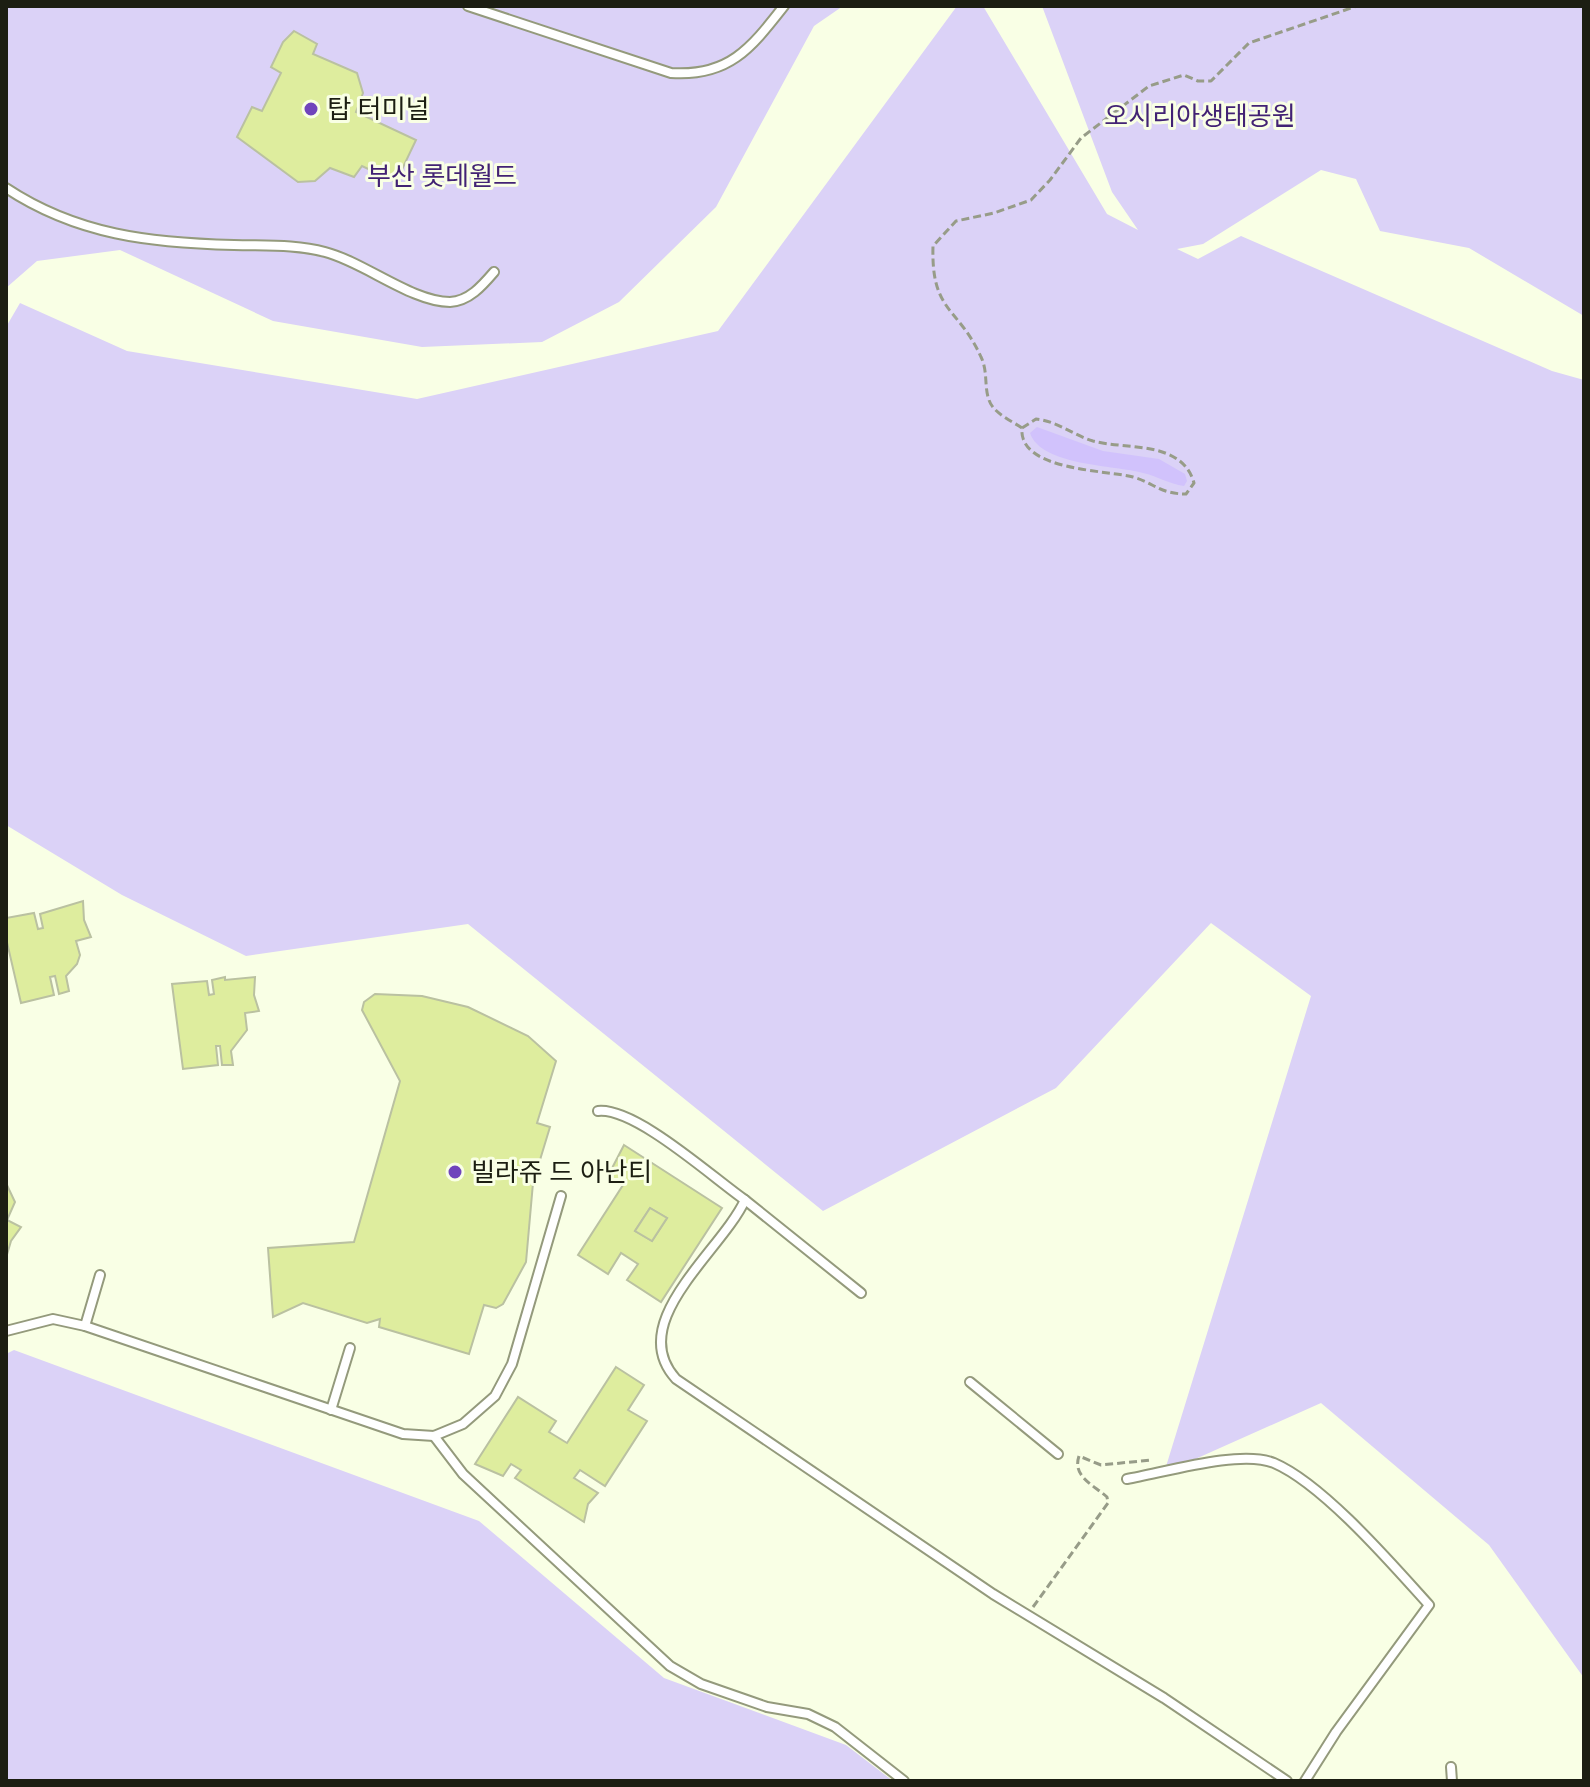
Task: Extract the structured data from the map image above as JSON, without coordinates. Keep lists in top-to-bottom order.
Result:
{
  "parks": ["오시리아생태공원", "부산 롯데월드"],
  "places": ["탑 터미널", "빌라쥬 드 아난티"]
}
